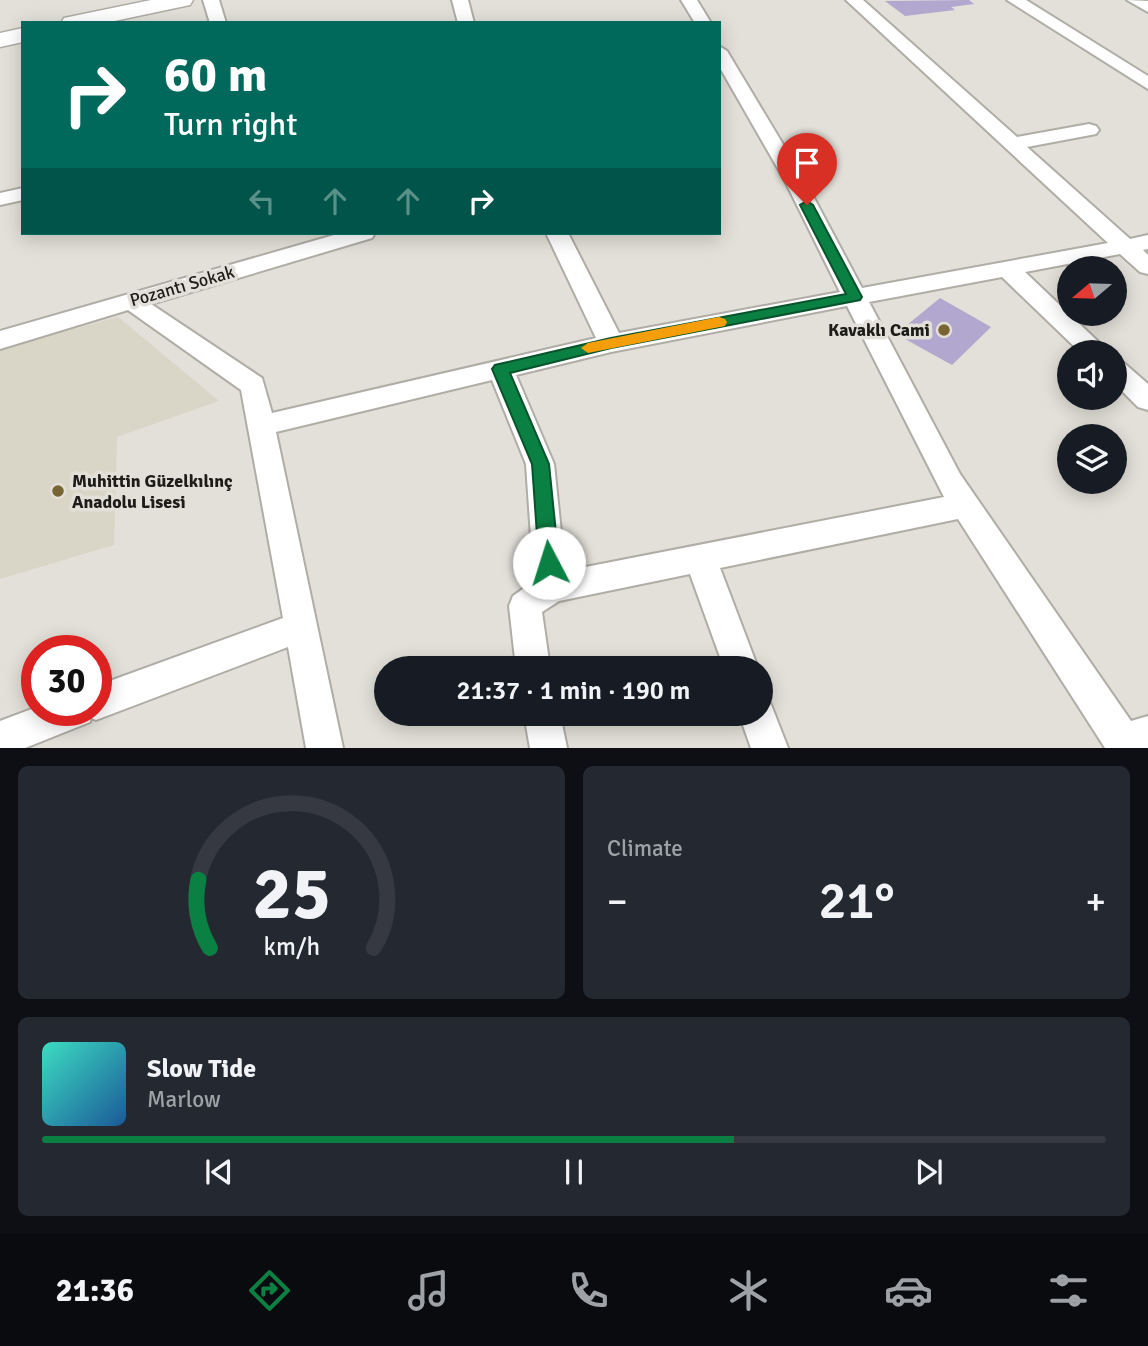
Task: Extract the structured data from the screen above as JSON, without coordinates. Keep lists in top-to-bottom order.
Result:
{
  "streets": {
    "street": ["Pozantı Sokak"]
  },
  "places": ["Kavaklı Cami", "Muhittin Güzelkılınç Anadolu Lisesi"],
  "north": "left",
  "page": {
    "turn": ["60 m", "Turn right"],
    "limit": "30",
    "trip": "21:37 · 1 min · 190 m",
    "tile": "Climate",
    "heat": ["−", "21°", "+"],
    "song": ["Slow Tide", "Marlow"],
    "tabs": "21:36",
    "gauge": ["25", "km/h"]
  }
}
